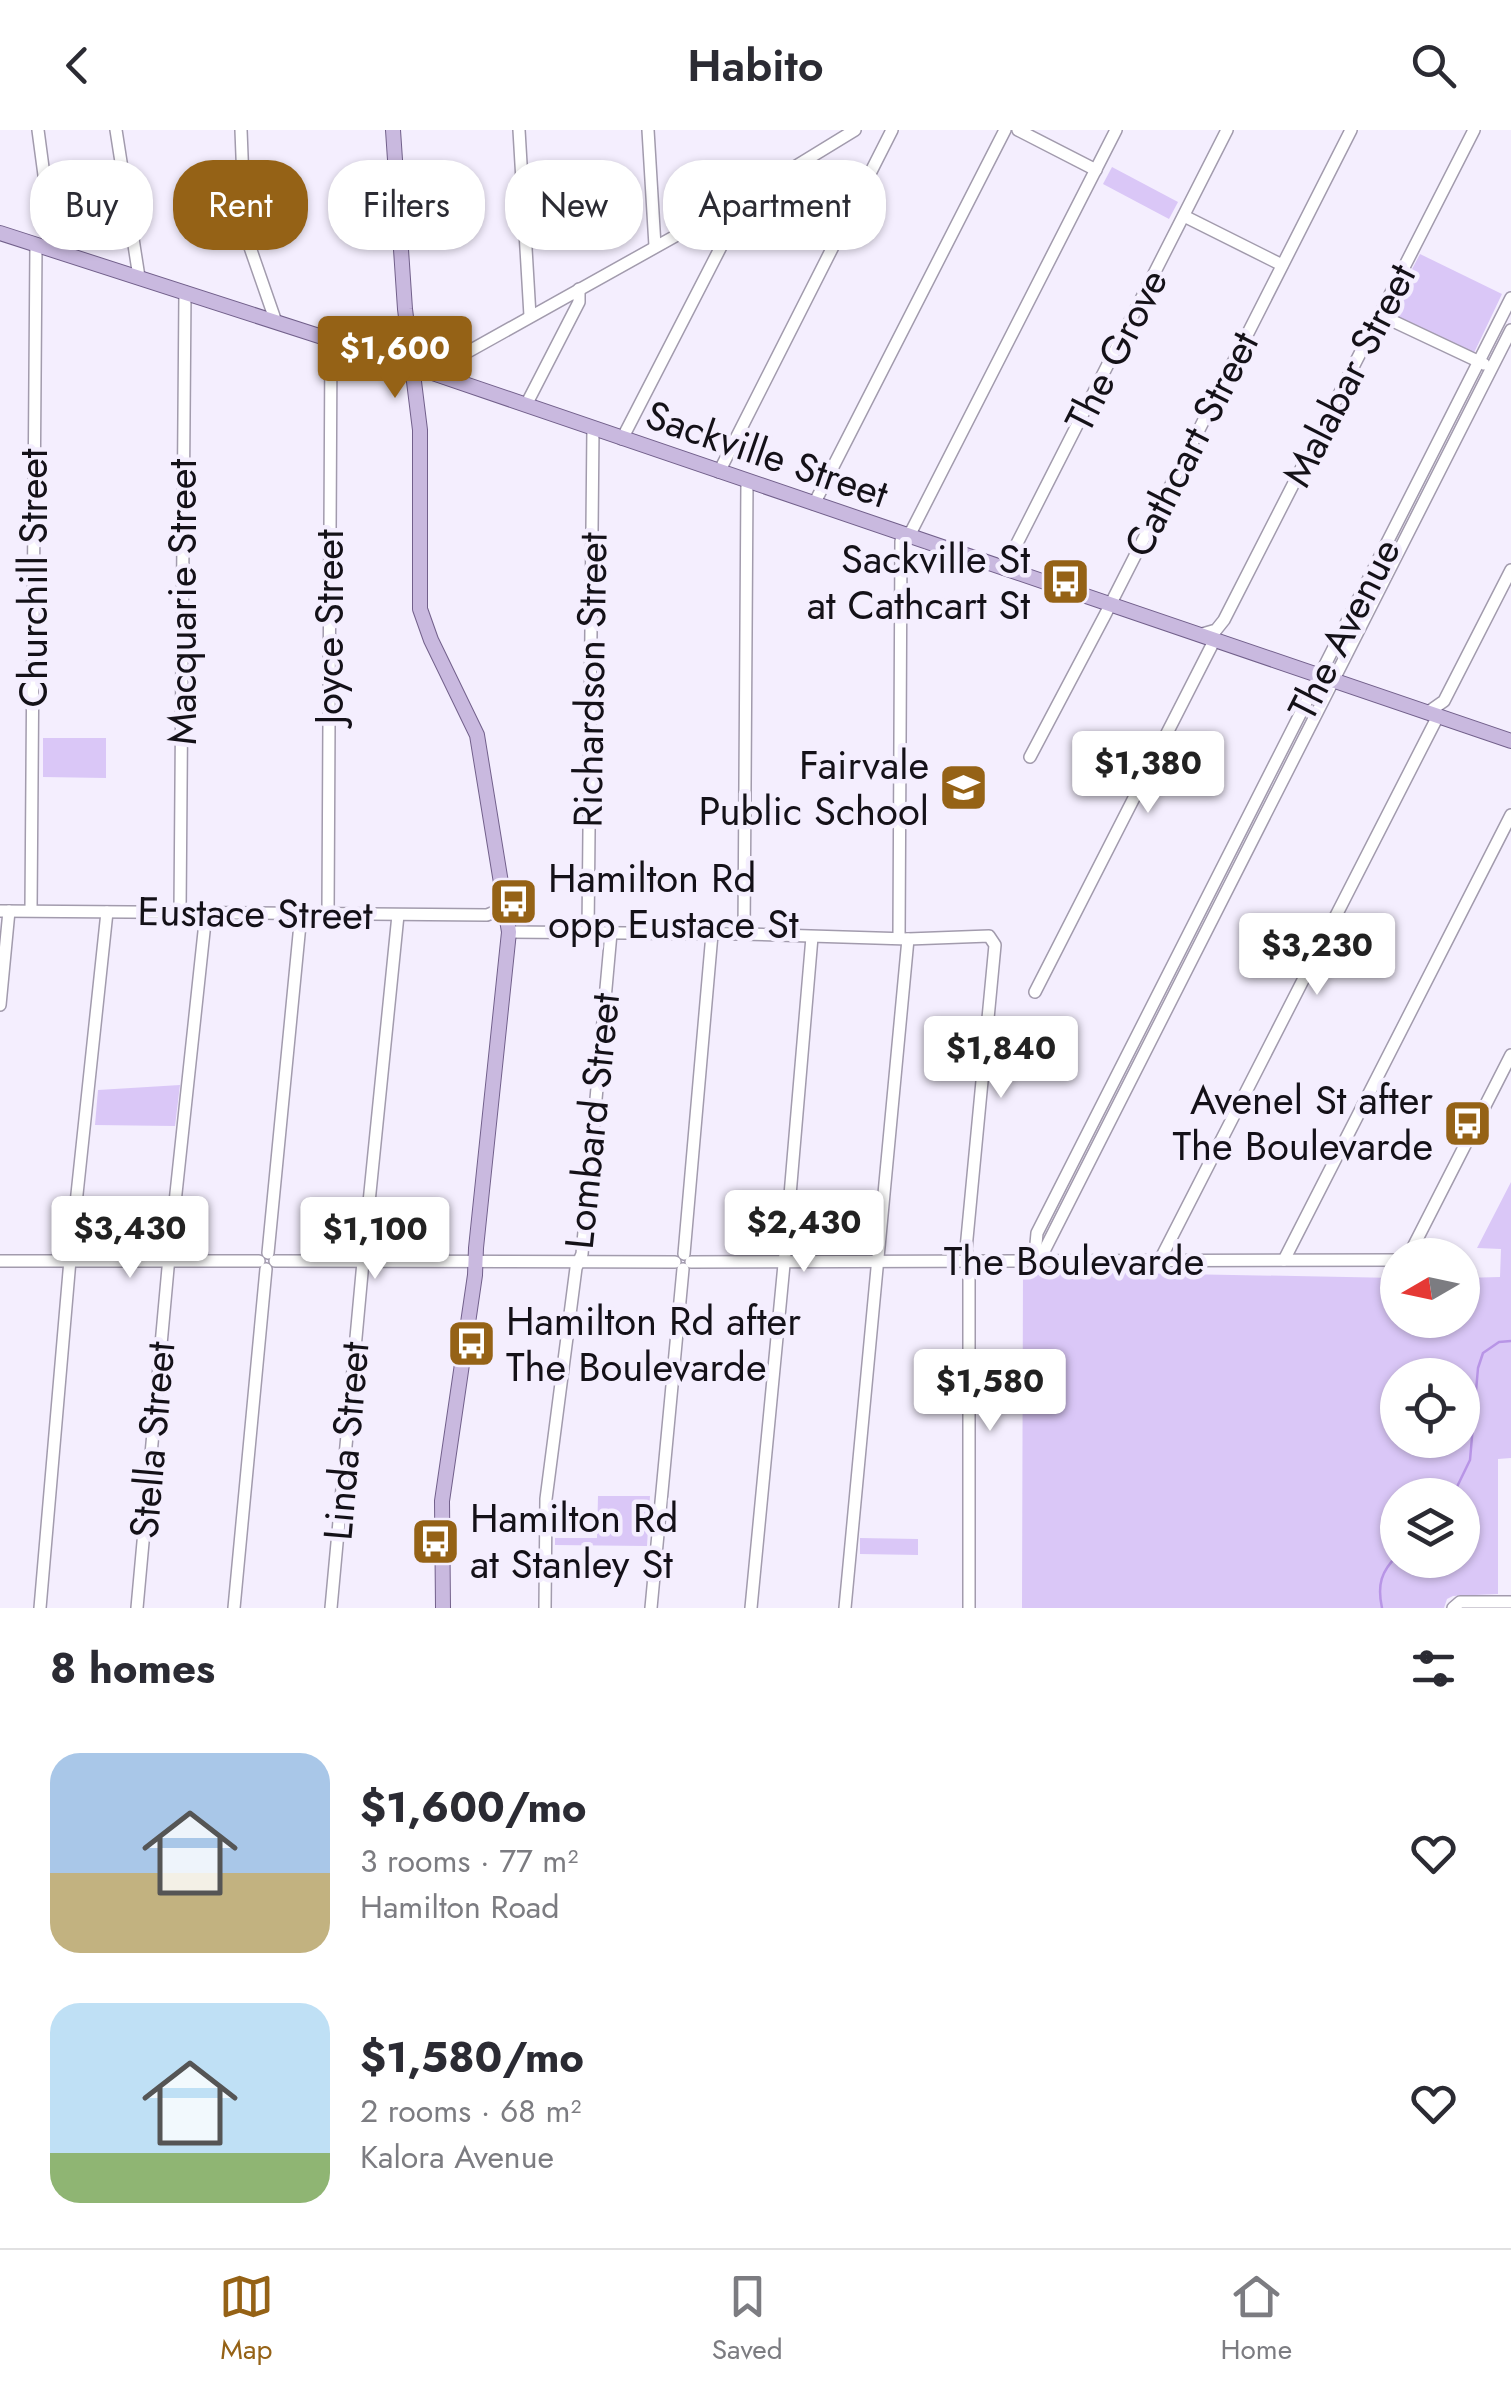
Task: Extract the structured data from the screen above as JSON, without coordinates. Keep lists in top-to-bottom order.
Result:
{
  "streets": {
    "main road": ["Sackville Street"],
    "street": [
      "The Grove",
      "Malabar Street",
      "Cathcart Street",
      "Churchill Street",
      "Macquarie Street",
      "Joyce Street",
      "The Avenue",
      "Richardson Street",
      "Eustace Street",
      "Lombard Street",
      "The Boulevarde",
      "Stella Street",
      "Linda Street"
    ]
  },
  "crossings": [
    ["The Grove", "Sackville Street"],
    ["Cathcart Street", "Sackville Street"],
    ["Sackville Street", "Macquarie Street"],
    ["Sackville Street", "Joyce Street"],
    ["Sackville Street", "The Avenue"],
    ["Sackville Street", "Richardson Street"],
    ["Churchill Street", "Eustace Street"],
    ["Macquarie Street", "Eustace Street"],
    ["Joyce Street", "Eustace Street"],
    ["The Avenue", "The Boulevarde"],
    ["Eustace Street", "Stella Street"],
    ["Eustace Street", "Linda Street"],
    ["Lombard Street", "The Boulevarde"],
    ["The Boulevarde", "Stella Street"],
    ["The Boulevarde", "Linda Street"]
  ],
  "places": {
    "bus stop": [
      "Sackville St at Cathcart St",
      "Hamilton Rd opp Eustace St",
      "Avenel St after The Boulevarde",
      "Hamilton Rd after The Boulevarde",
      "Hamilton Rd at Stanley St"
    ],
    "school or university": ["Fairvale Public School"]
  },
  "north": "left",
  "page": {
    "header": "Habito",
    "chip": [
      "Buy",
      "Rent",
      "Filters",
      "New",
      "Apartment"
    ],
    "price": [
      "$1,600",
      "$1,380",
      "$3,230",
      "$1,840",
      "$2,430",
      "$3,430",
      "$1,100",
      "$1,580"
    ],
    "heading": "8 homes",
    "list": [
      {
        "name": "$1,600/mo",
        "note": "3 rooms · 77 m² · Hamilton Road"
      },
      {
        "name": "$1,580/mo",
        "note": "2 rooms · 68 m² · Kalora Avenue"
      }
    ],
    "tabs": ["Map", "Saved", "Home"]
  }
}
